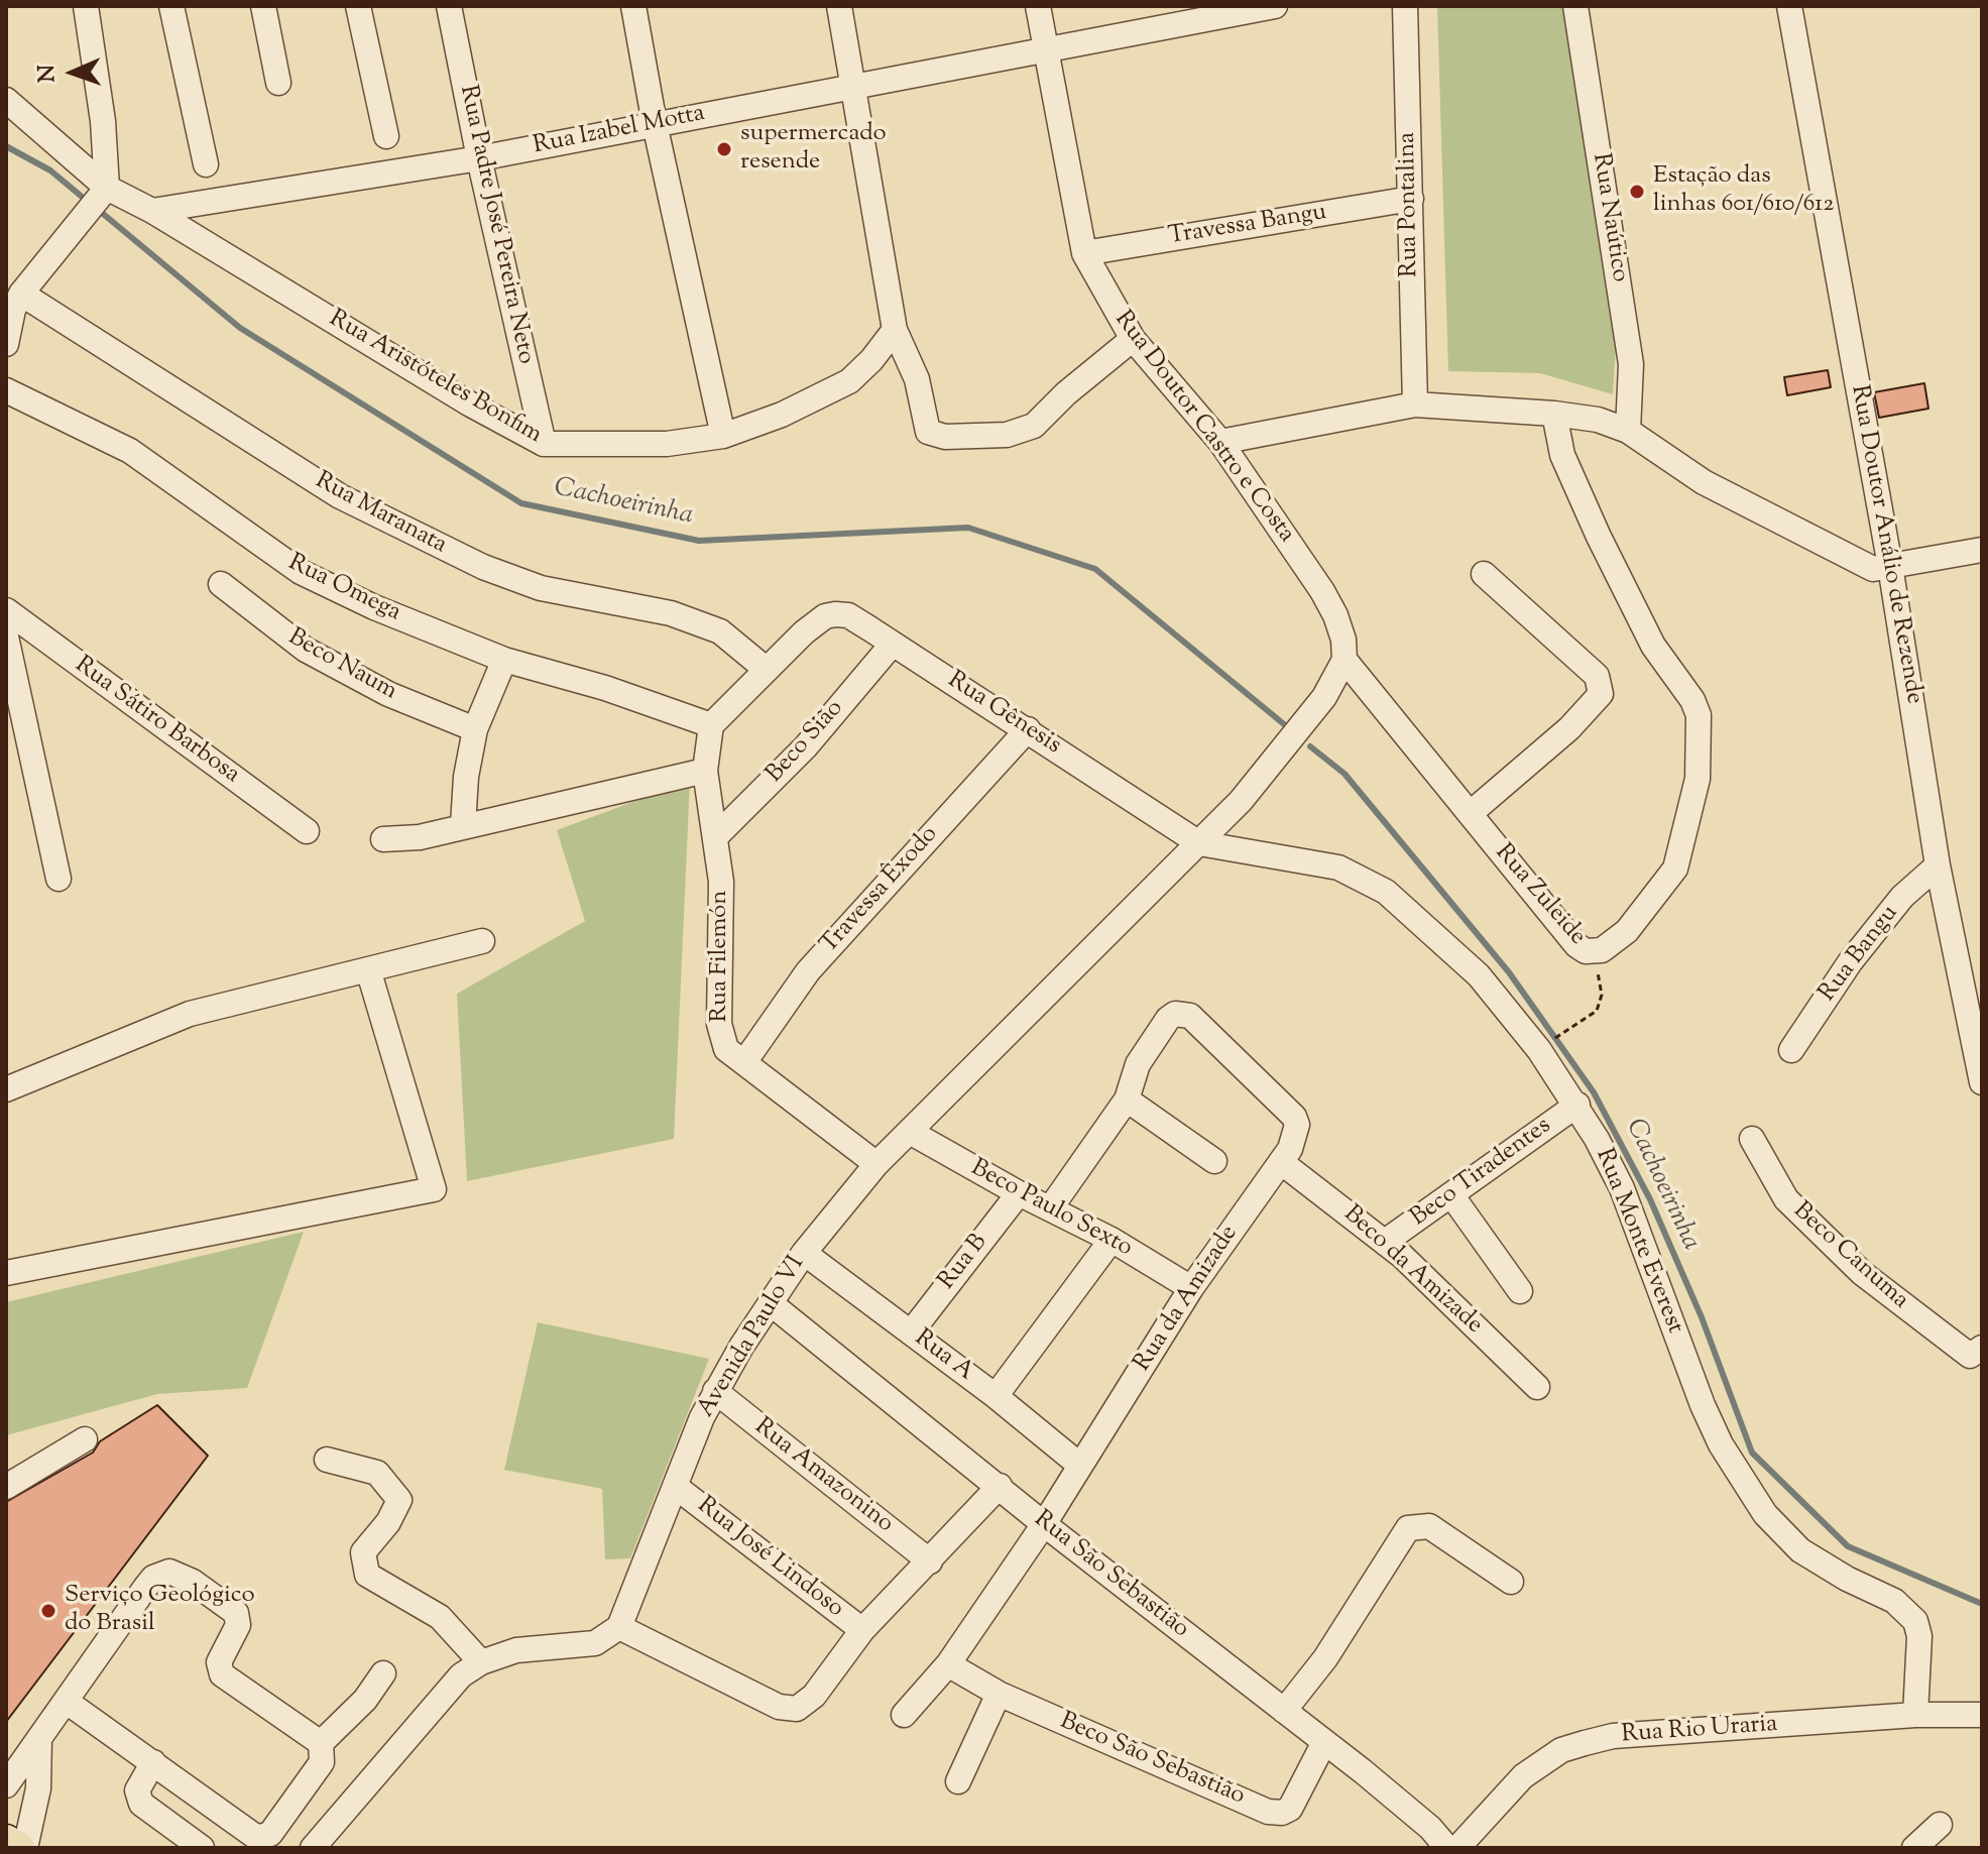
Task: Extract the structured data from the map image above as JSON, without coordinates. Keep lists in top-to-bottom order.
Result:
{
  "streets": {
    "street": [
      "Rua Izabel Motta",
      "Rua Pontalina",
      "Rua Naútico",
      "Rua Padre José Pereira Neto",
      "Travessa Bangu",
      "Rua Aristóteles Bonfim",
      "Rua Doutor Castro e Costa",
      "Rua Maranata",
      "Rua Doutor Análio de Rezende",
      "Rua Omega",
      "Beco Naum",
      "Rua Gênesis",
      "Rua Sátiro Barbosa",
      "Beco Sião",
      "Travessa Êxodo",
      "Rua Zuleide",
      "Rua Bangu",
      "Rua Filemón",
      "Beco Tiradentes",
      "Beco Paulo Sexto",
      "Rua Monte Everest",
      "Beco Canuma",
      "Rua B",
      "Beco da Amizade",
      "Rua da Amizade",
      "Avenida Paulo VI",
      "Rua A",
      "Rua Amazonino",
      "Rua José Lindoso",
      "Rua São Sebastião",
      "Rua Rio Uraria",
      "Beco São Sebastião"
    ]
  },
  "crossings": [
    ["Rua Izabel Motta", "Rua Padre José Pereira Neto"],
    ["Rua Izabel Motta", "Rua Aristóteles Bonfim"],
    ["Rua Izabel Motta", "Rua Doutor Castro e Costa"],
    ["Rua Pontalina", "Travessa Bangu"],
    ["Rua Padre José Pereira Neto", "Rua Aristóteles Bonfim"],
    ["Travessa Bangu", "Rua Doutor Castro e Costa"],
    ["Rua Doutor Castro e Costa", "Rua Zuleide"],
    ["Rua Maranata", "Rua Gênesis"],
    ["Rua Doutor Análio de Rezende", "Rua Bangu"],
    ["Rua Omega", "Rua Gênesis"],
    ["Rua Omega", "Rua Filemón"],
    ["Rua Gênesis", "Beco Sião"],
    ["Rua Gênesis", "Travessa Êxodo"],
    ["Rua Gênesis", "Rua Filemón"],
    ["Rua Gênesis", "Rua Monte Everest"],
    ["Rua Gênesis", "Avenida Paulo VI"],
    ["Beco Sião", "Rua Filemón"],
    ["Travessa Êxodo", "Rua Filemón"],
    ["Rua Filemón", "Avenida Paulo VI"],
    ["Beco Tiradentes", "Rua Monte Everest"],
    ["Beco Tiradentes", "Beco da Amizade"],
    ["Beco Paulo Sexto", "Rua B"],
    ["Beco Paulo Sexto", "Rua da Amizade"],
    ["Beco Paulo Sexto", "Avenida Paulo VI"],
    ["Rua Monte Everest", "Avenida Paulo VI"],
    ["Rua Monte Everest", "Rua Rio Uraria"],
    ["Rua B", "Rua A"],
    ["Beco da Amizade", "Rua da Amizade"],
    ["Rua da Amizade", "Rua A"],
    ["Rua da Amizade", "Rua São Sebastião"],
    ["Avenida Paulo VI", "Rua A"],
    ["Avenida Paulo VI", "Rua Amazonino"],
    ["Avenida Paulo VI", "Rua José Lindoso"],
    ["Avenida Paulo VI", "Rua São Sebastião"],
    ["Rua São Sebastião", "Beco São Sebastião"]
  ],
  "water": ["Cachoeirinha"],
  "places": ["supermercado resende", "Estação das linhas 601/610/612", "Serviço Geológico do Brasil"],
  "north": "left"
}
